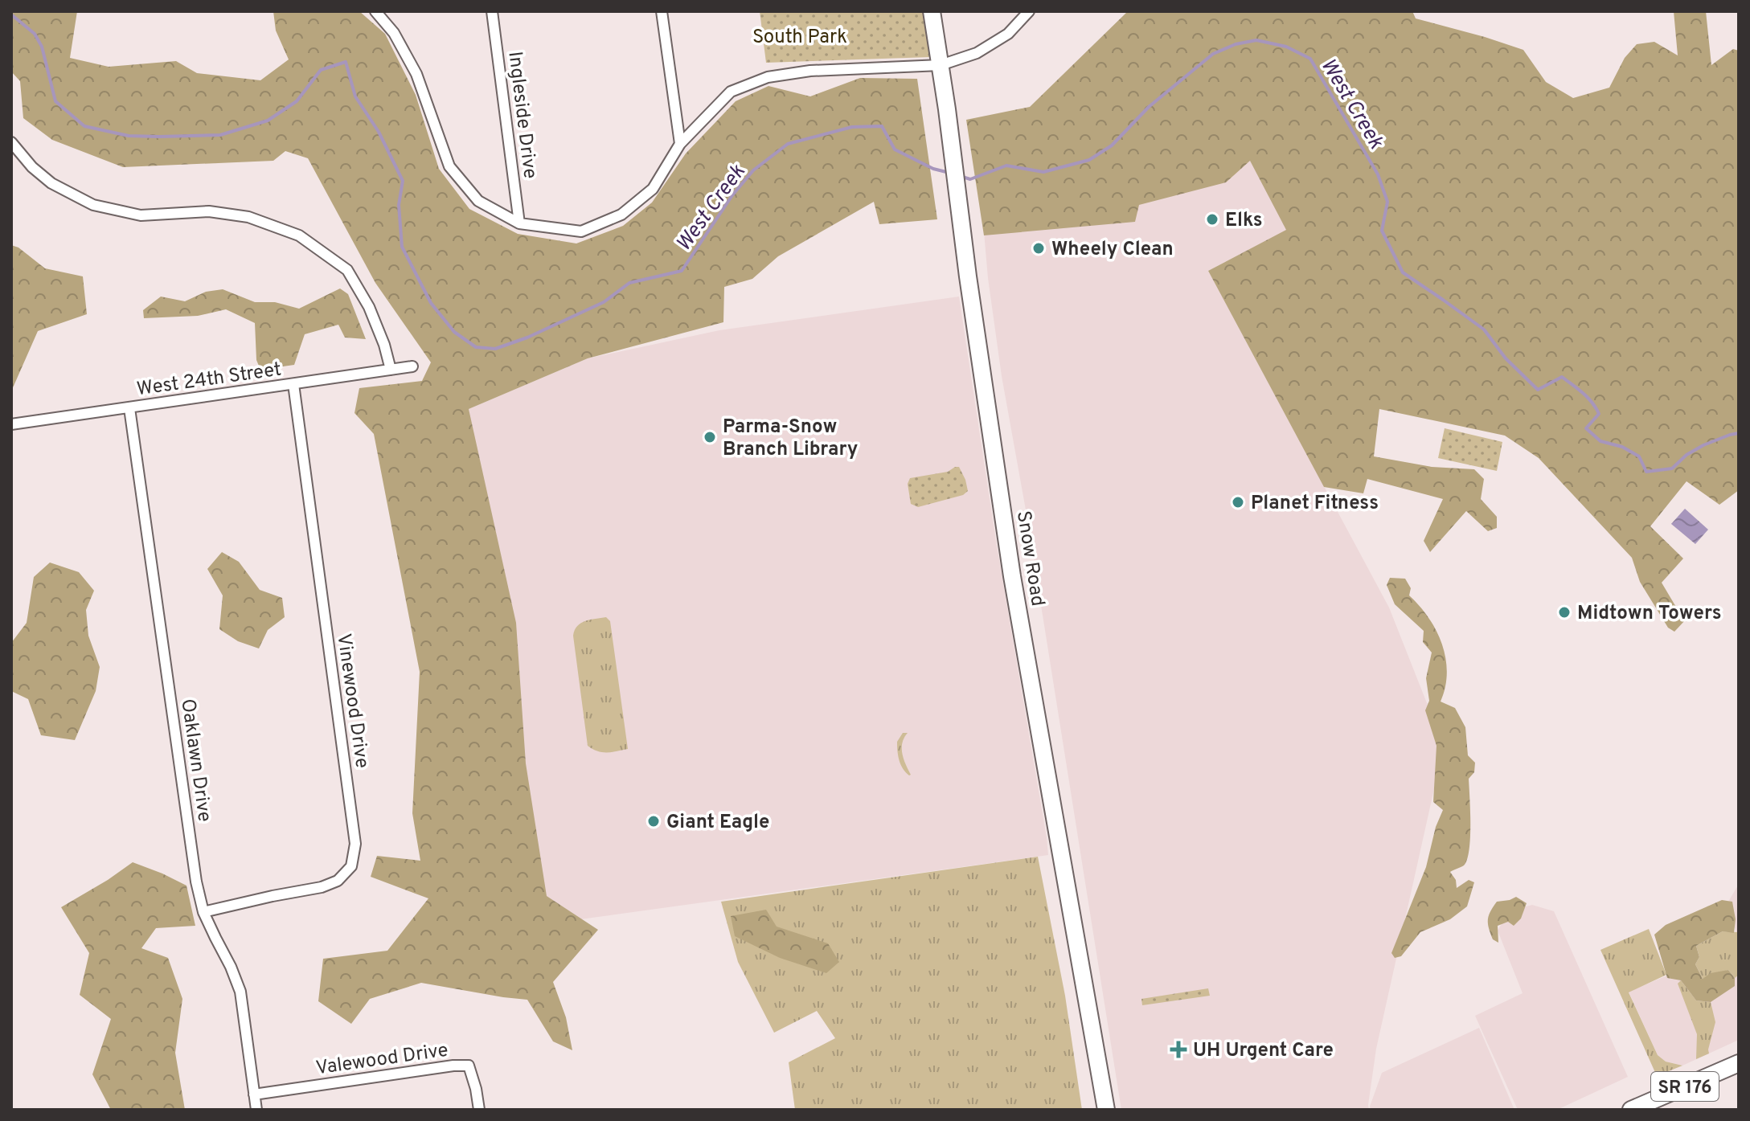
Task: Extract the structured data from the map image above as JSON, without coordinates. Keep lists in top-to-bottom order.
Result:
{
  "streets": {
    "main road": ["Snow Road", "SR 176"],
    "street": [
      "Ingleside Drive",
      "West 24th Street",
      "Vinewood Drive",
      "Oaklawn Drive",
      "Valewood Drive"
    ]
  },
  "crossings": [
    ["West 24th Street", "Vinewood Drive"],
    ["West 24th Street", "Oaklawn Drive"],
    ["Vinewood Drive", "Oaklawn Drive"],
    ["Oaklawn Drive", "Valewood Drive"]
  ],
  "water": ["West Creek"],
  "parks": ["South Park"],
  "places": {
    "other": [
      "Elks",
      "Wheely Clean",
      "Parma-Snow Branch Library",
      "Planet Fitness",
      "Midtown Towers",
      "Giant Eagle"
    ],
    "health": ["UH Urgent Care"]
  }
}
